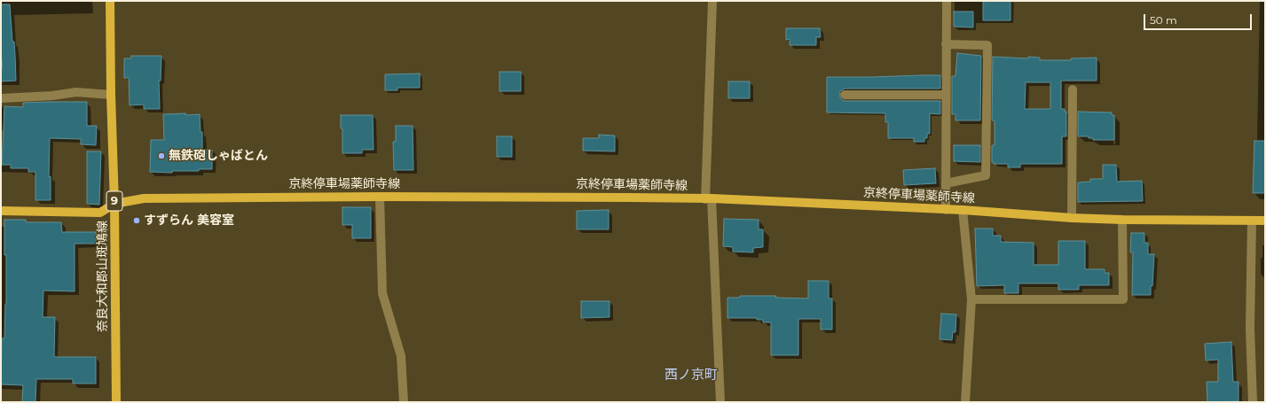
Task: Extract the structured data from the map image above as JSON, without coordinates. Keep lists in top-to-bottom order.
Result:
{
  "streets": {
    "main road": ["京終停車場薬師寺線", "9", "奈良大和郡山斑鳩線"]
  },
  "crossings": [
    ["京終停車場薬師寺線", "奈良大和郡山斑鳩線"]
  ],
  "districts": ["西ノ京町"],
  "places": ["無鉄砲しゃばとん", "すずらん 美容室"],
  "scale_bar": "50 m"
}
